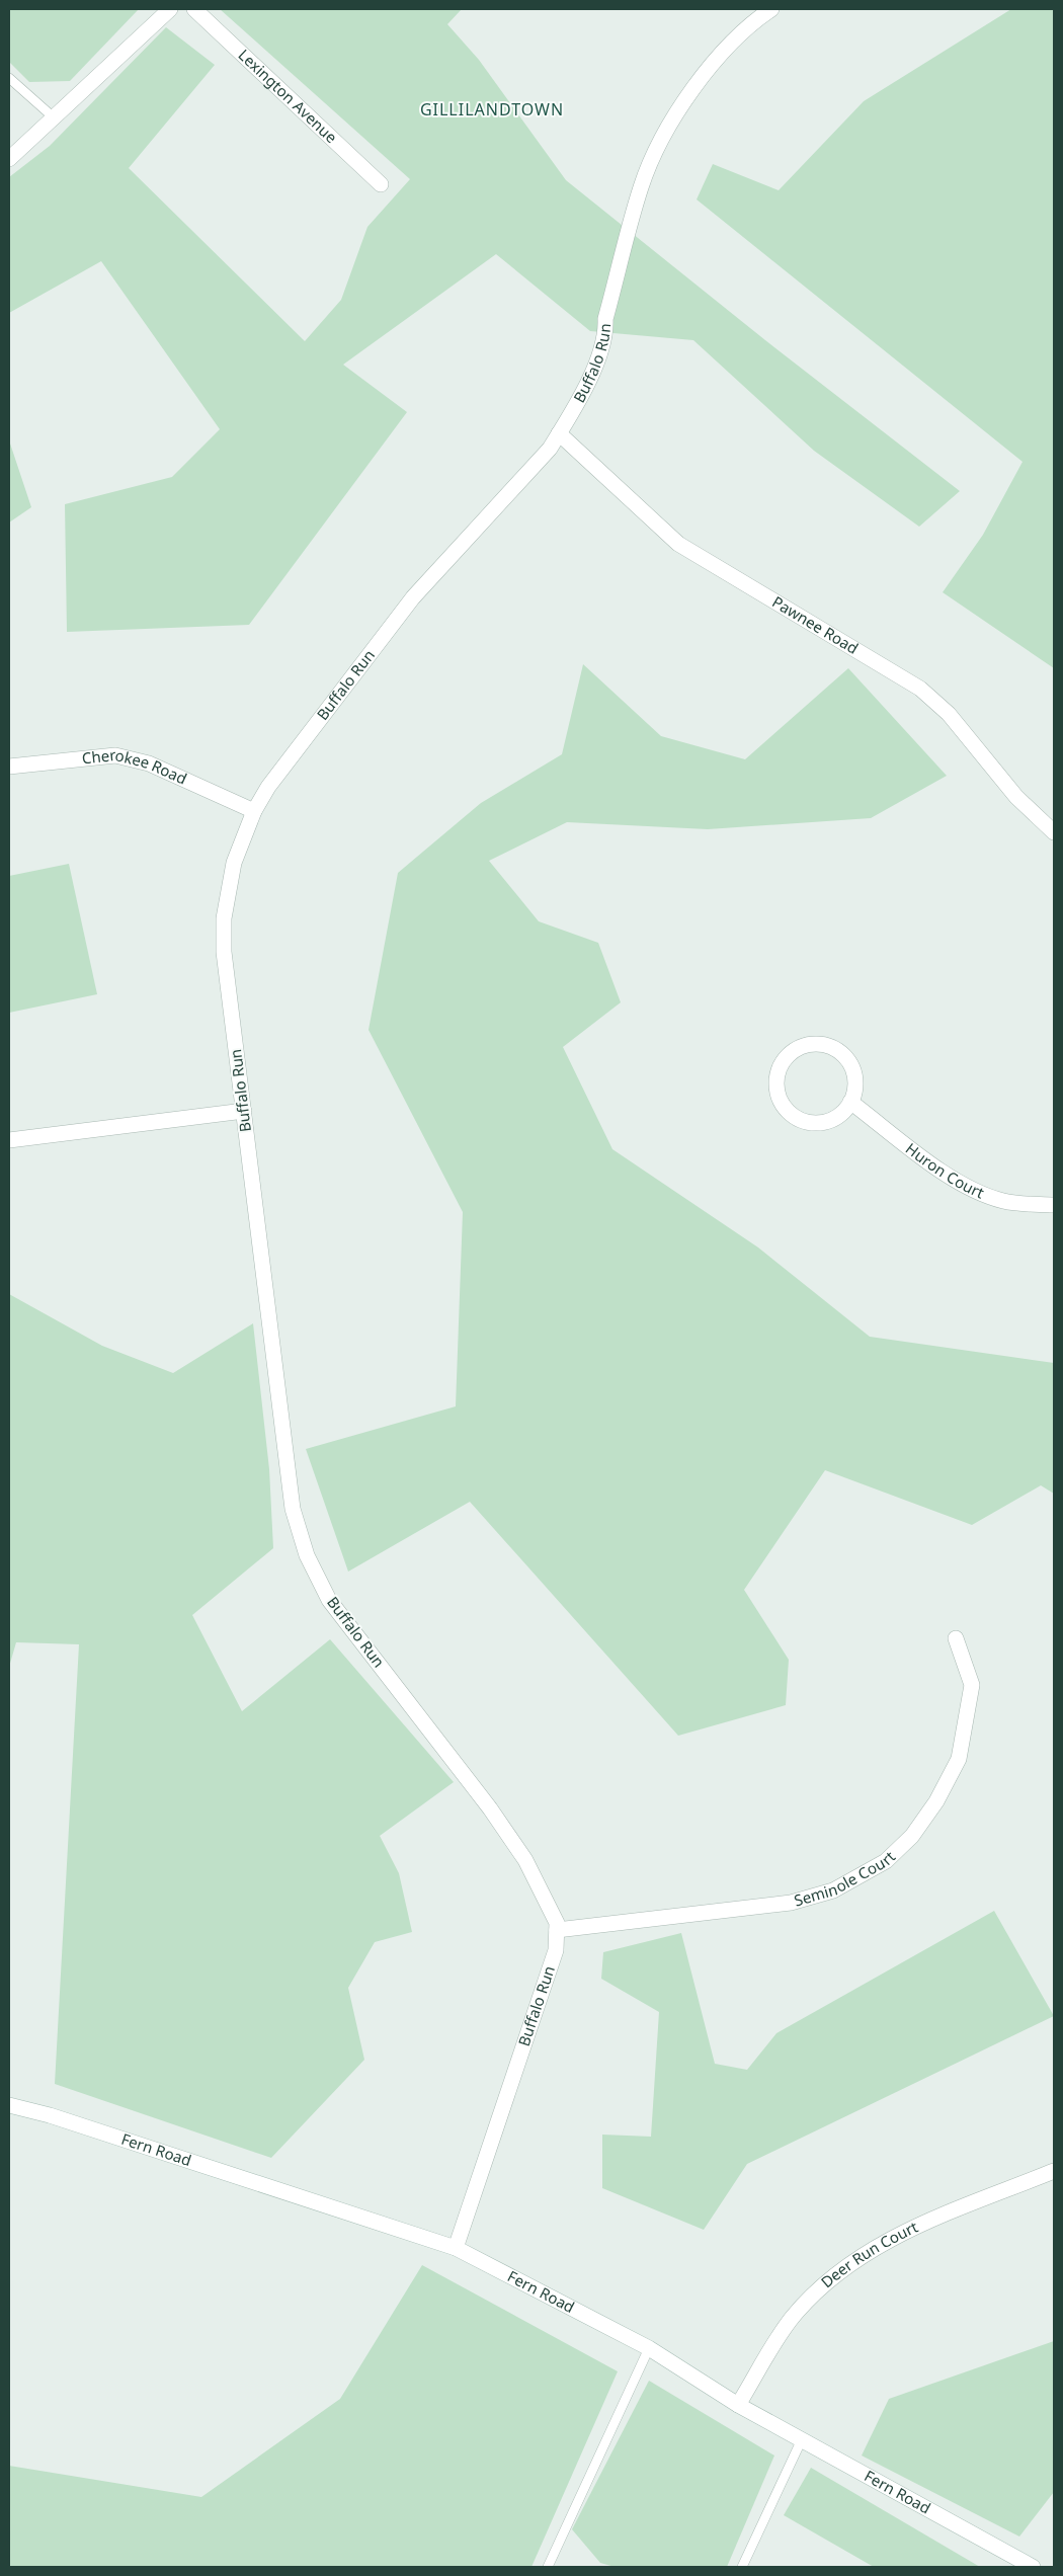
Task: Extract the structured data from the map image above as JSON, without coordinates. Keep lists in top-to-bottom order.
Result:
{
  "streets": {
    "street": [
      "Lexington Avenue",
      "Buffalo Run",
      "Pawnee Road",
      "Cherokee Road",
      "Huron Court",
      "Seminole Court",
      "Fern Road",
      "Deer Run Court"
    ]
  },
  "crossings": [
    ["Buffalo Run", "Pawnee Road"],
    ["Buffalo Run", "Cherokee Road"],
    ["Buffalo Run", "Seminole Court"],
    ["Buffalo Run", "Fern Road"],
    ["Fern Road", "Deer Run Court"]
  ],
  "districts": ["GILLILANDTOWN"]
}
